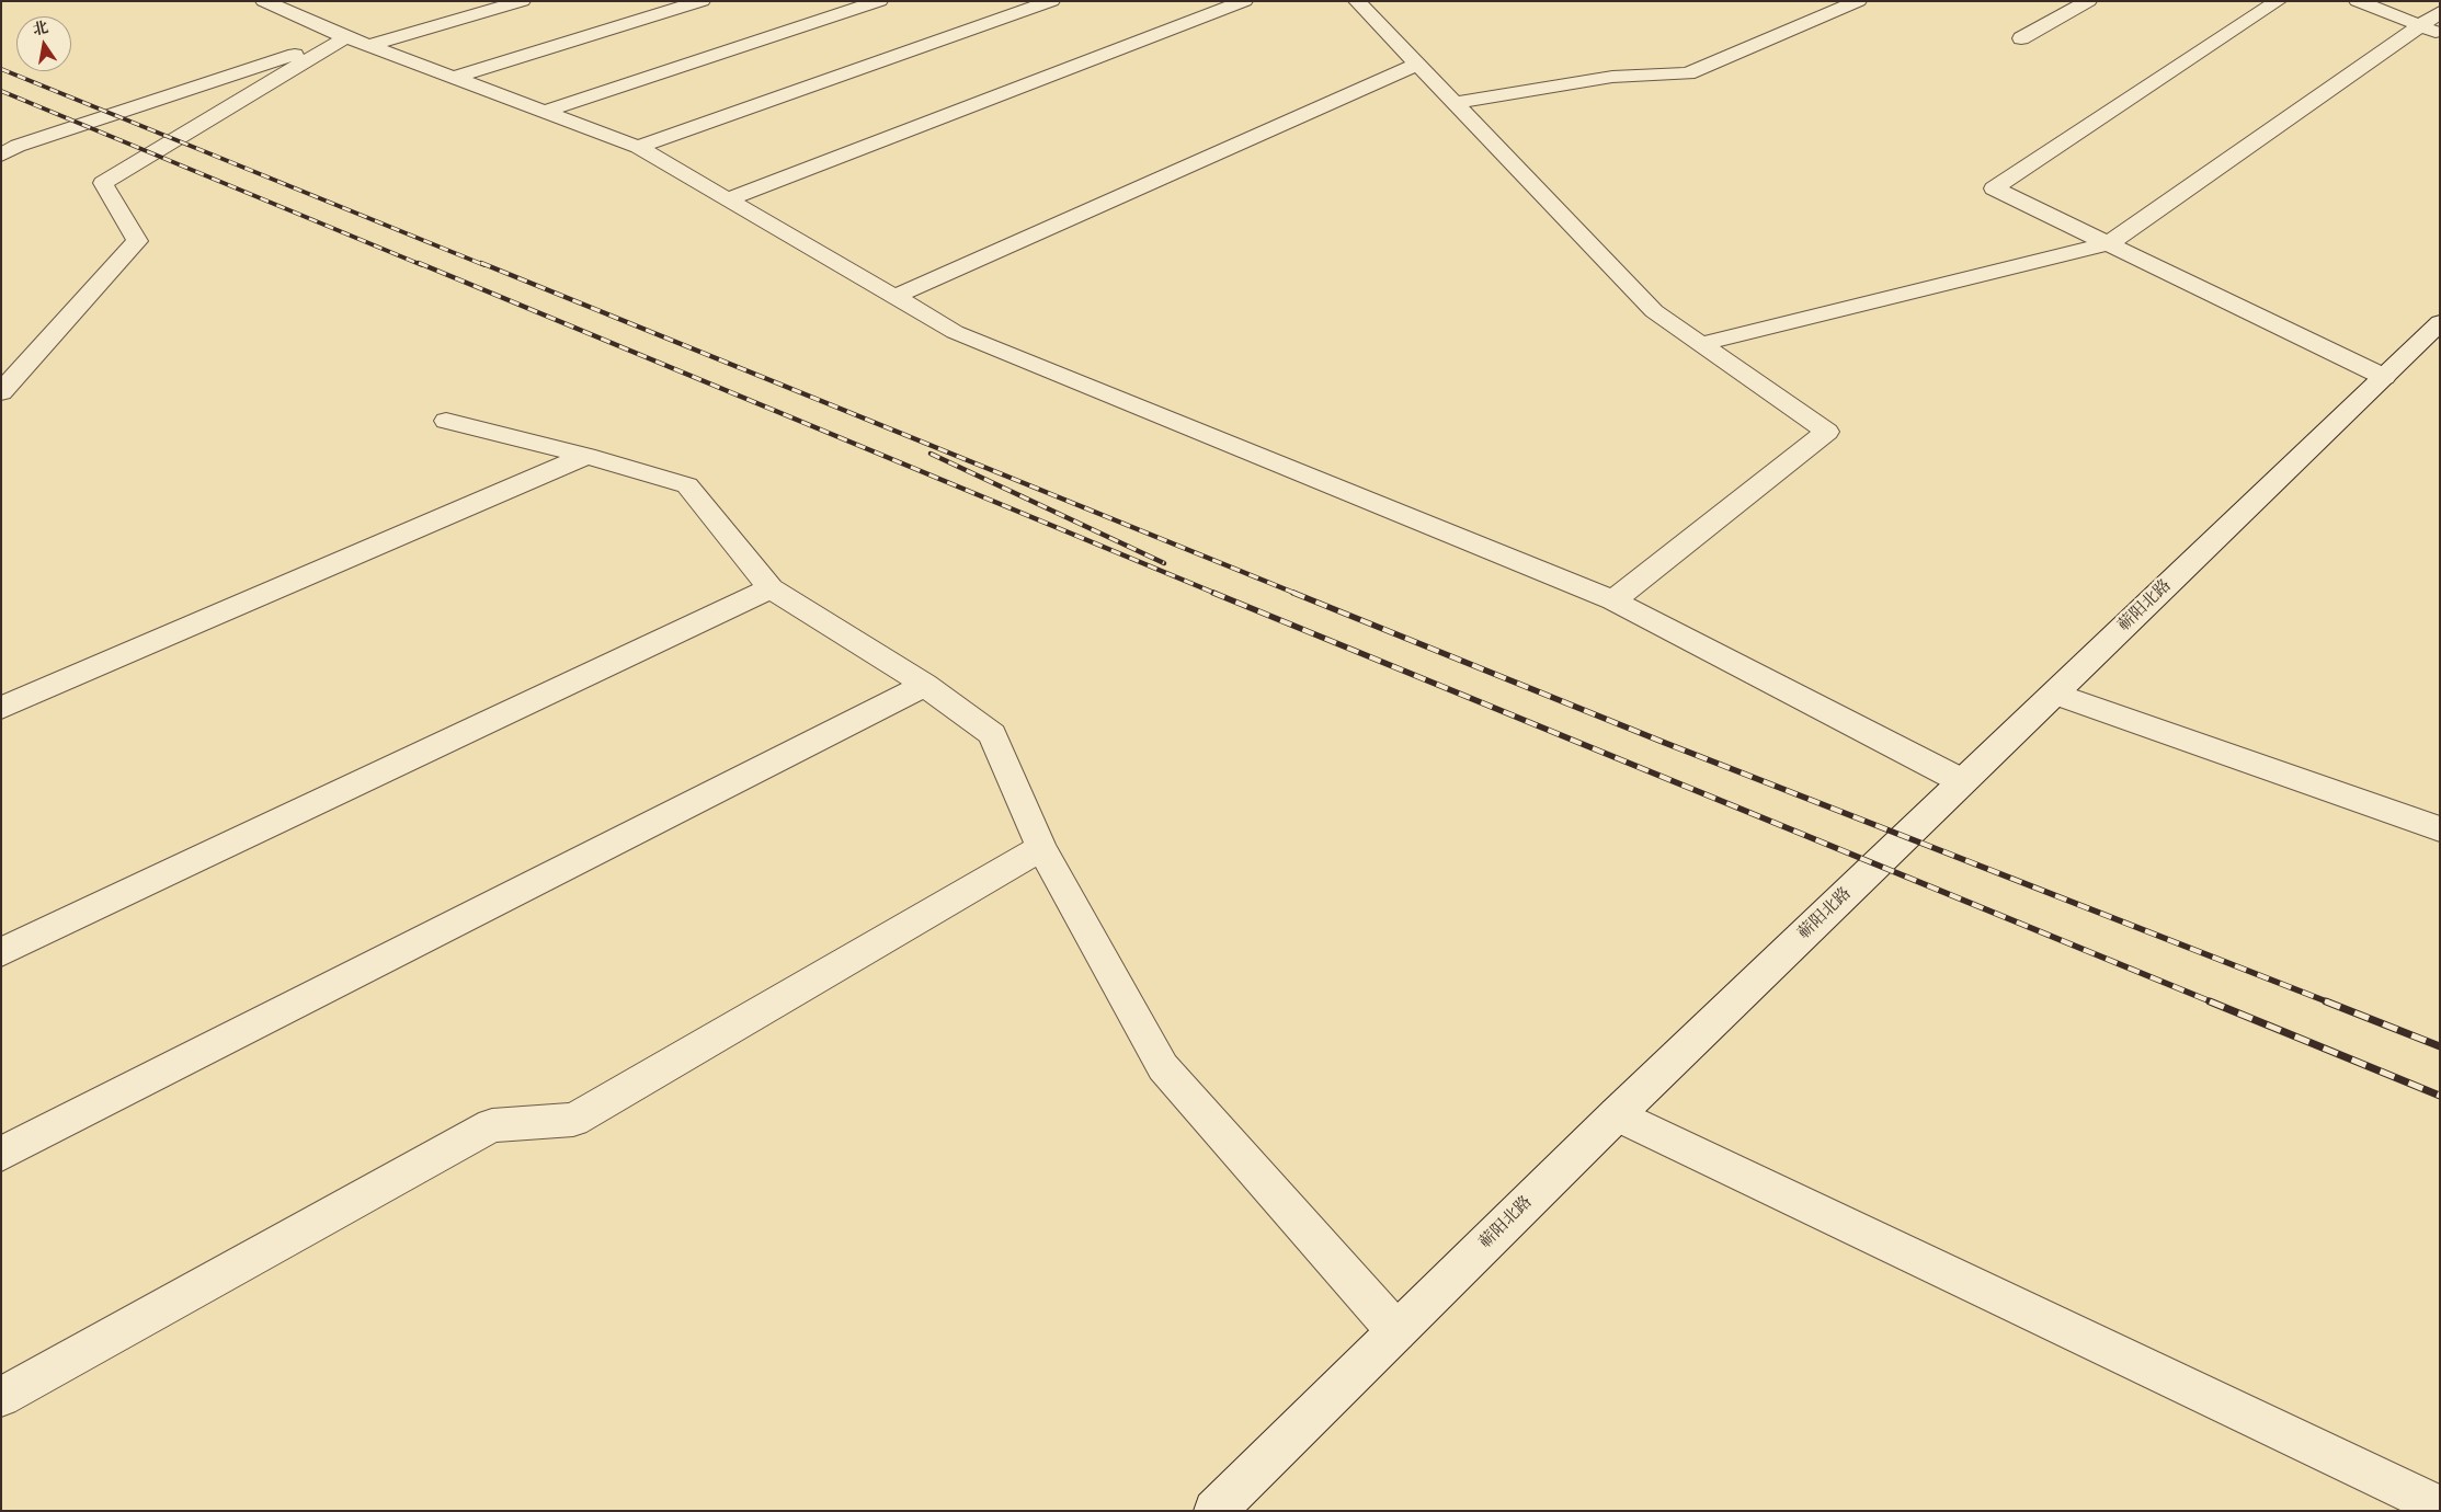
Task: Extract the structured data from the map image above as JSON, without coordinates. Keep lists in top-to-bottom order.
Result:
{
  "streets": {
    "street": ["蕲阳北路"]
  },
  "north": "top"
}
